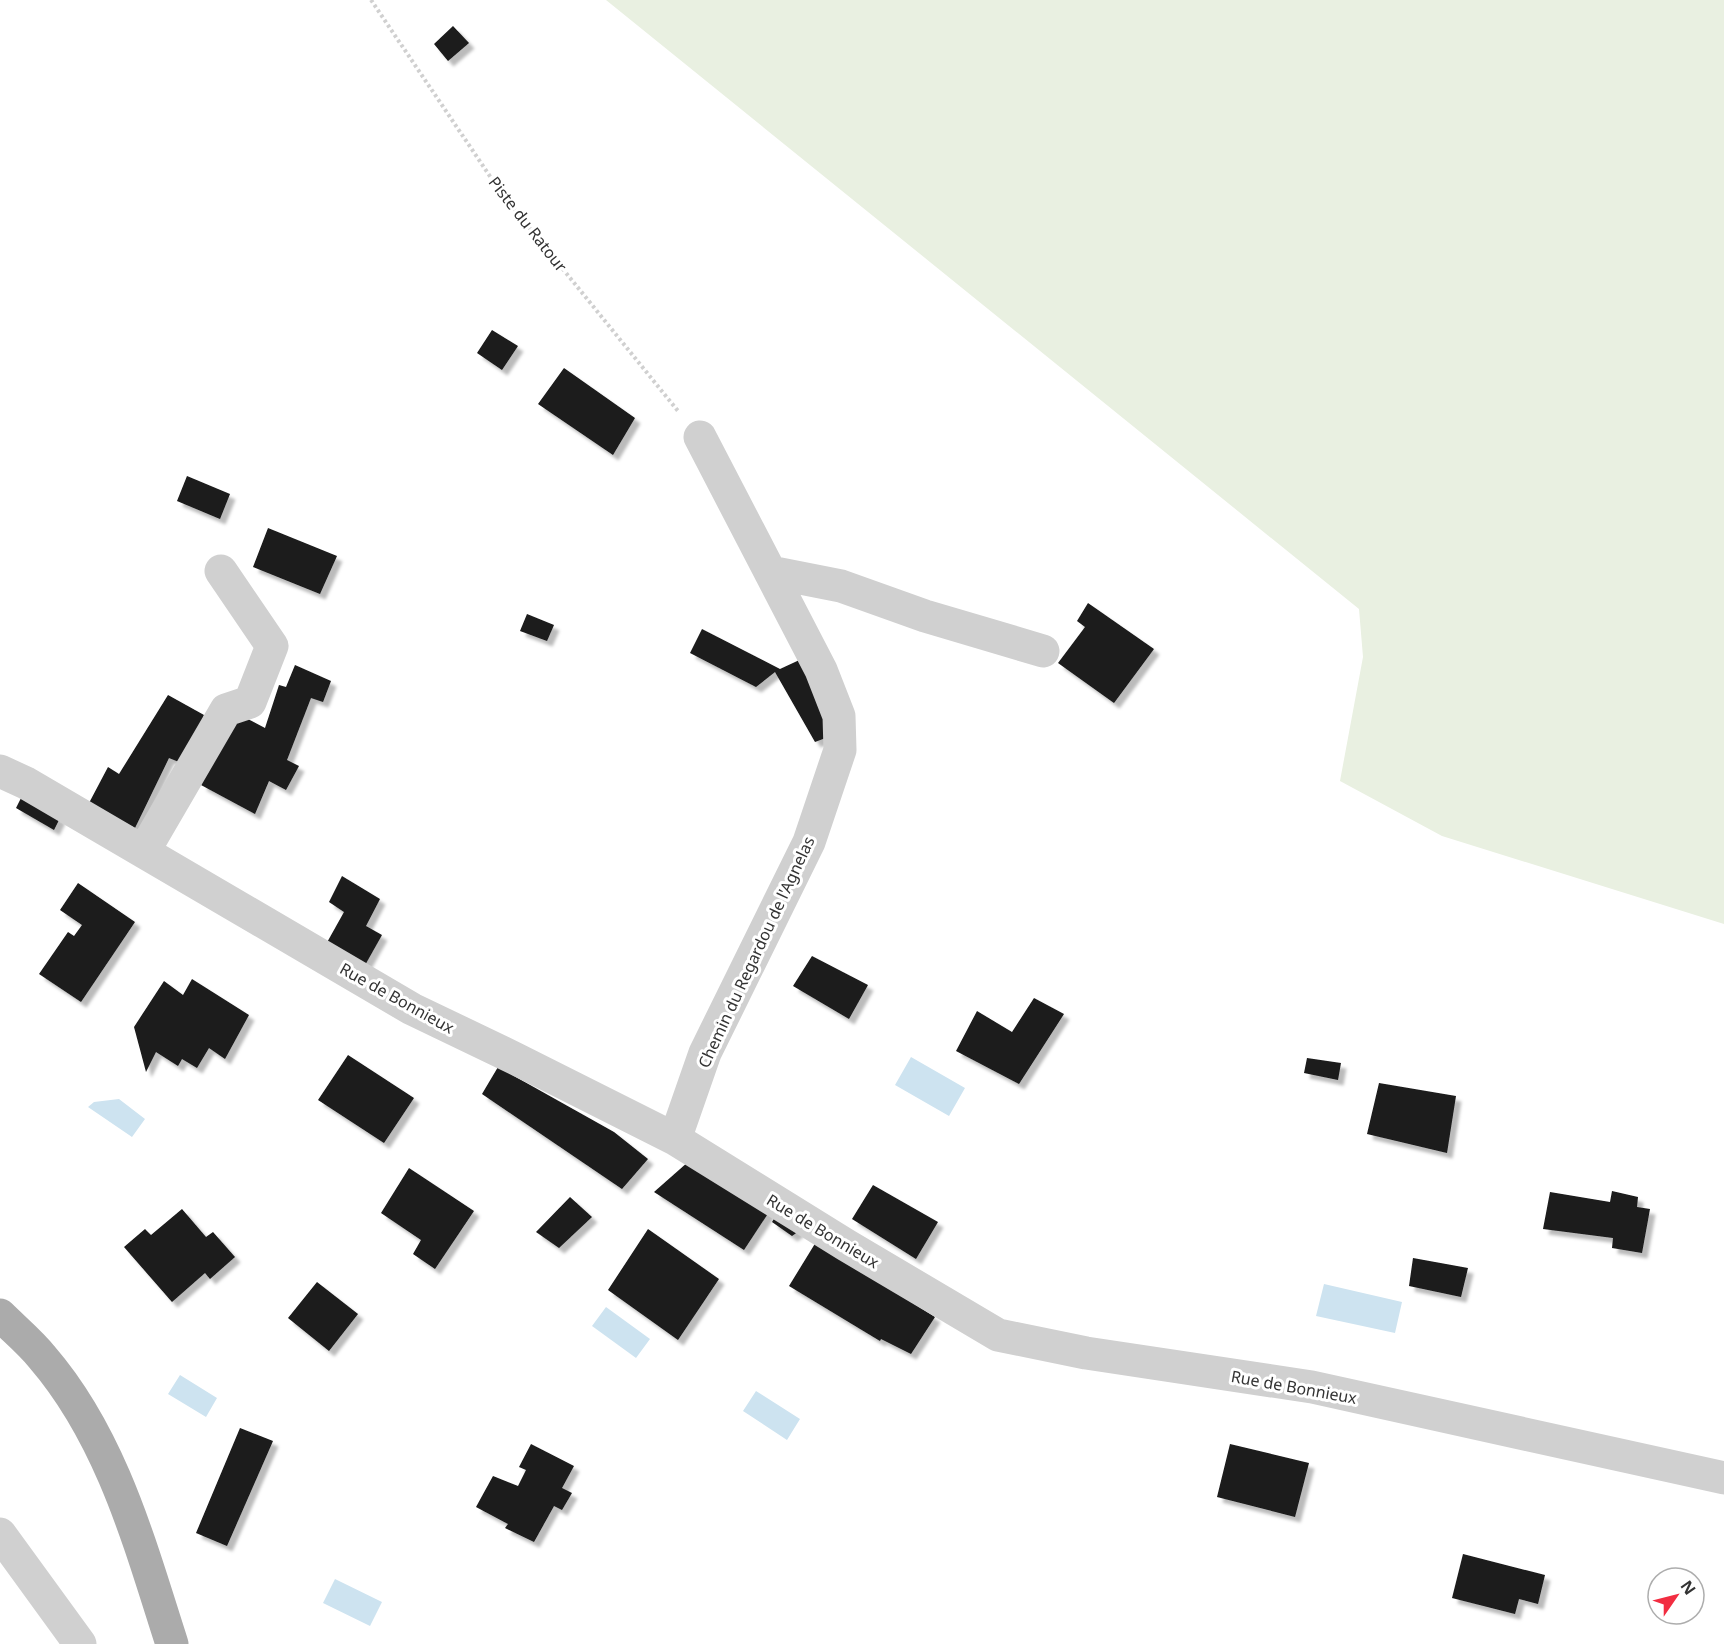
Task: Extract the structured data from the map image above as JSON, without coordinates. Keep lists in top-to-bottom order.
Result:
{
  "streets": {
    "street": ["Chemin du Regardou de l'Agnelas", "Rue de Bonnieux"],
    "path": ["Piste du Ratour"]
  },
  "crossings": [
    ["Piste du Ratour", "Chemin du Regardou de l'Agnelas"],
    ["Chemin du Regardou de l'Agnelas", "Rue de Bonnieux"]
  ],
  "north": "top right"
}
